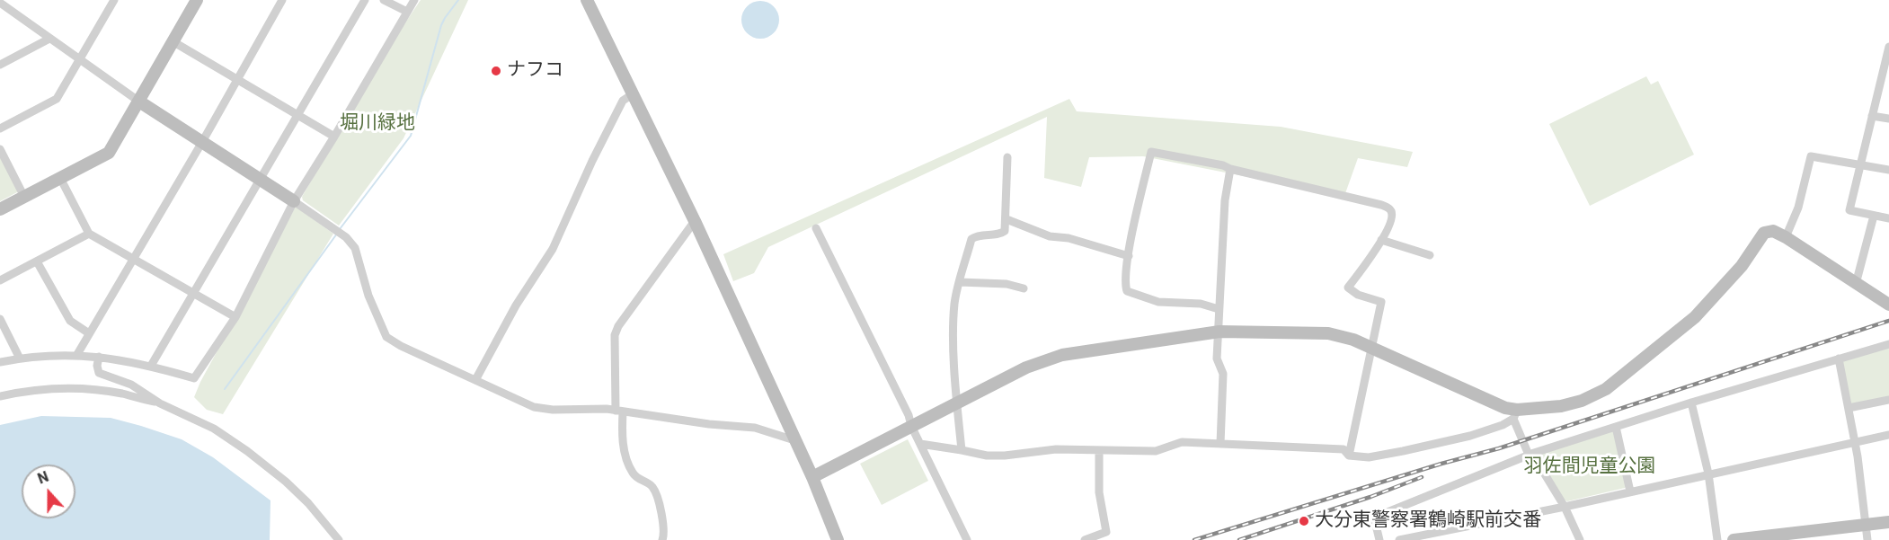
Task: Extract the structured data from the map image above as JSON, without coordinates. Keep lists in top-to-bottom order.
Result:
{
  "parks": ["堀川緑地", "羽佐間児童公園"],
  "places": ["ナフコ", "大分東警察署鶴崎駅前交番"],
  "north": "top"
}
